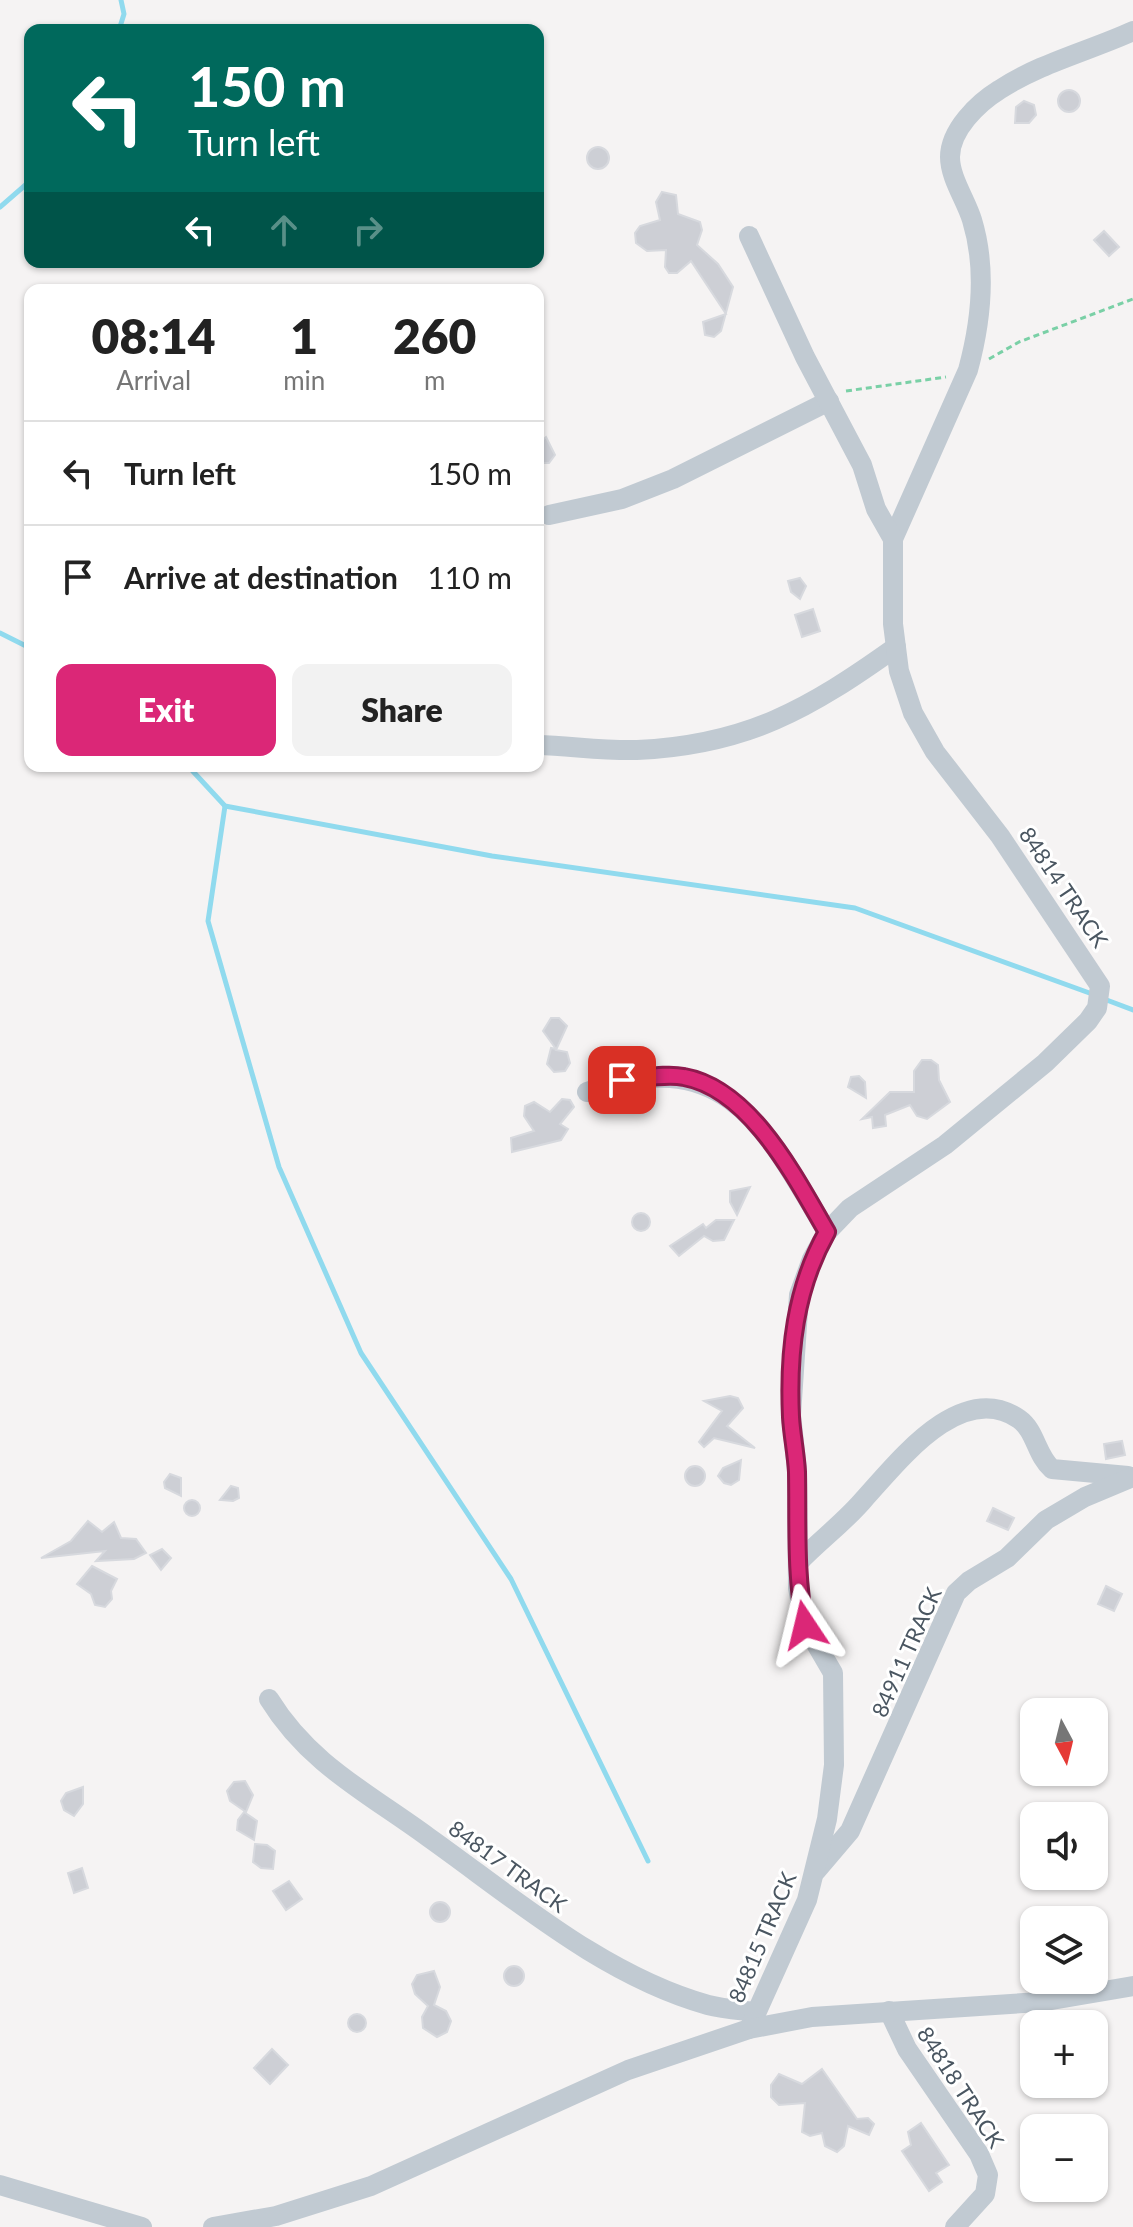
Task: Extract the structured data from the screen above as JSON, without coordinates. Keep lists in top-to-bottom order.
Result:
{
  "streets": {
    "street": [
      "84814 TRACK",
      "84911 TRACK",
      "84817 TRACK",
      "84815 TRACK",
      "84818 TRACK"
    ]
  },
  "crossings": [
    ["84814 TRACK", "84815 TRACK"],
    ["84911 TRACK", "84815 TRACK"],
    ["84817 TRACK", "84815 TRACK"]
  ],
  "north": "bottom",
  "page": {
    "turn": ["150 m", "Turn left"],
    "eta": [
      "08:14",
      "Arrival",
      "1",
      "min",
      "260",
      "m"
    ],
    "list": [
      {
        "name": "Turn left",
        "value": "150 m"
      },
      {
        "name": "Arrive at destination",
        "value": "110 m"
      }
    ],
    "buttons": ["Exit", "Share"],
    "map_buttons": ["+", "−"]
  }
}
